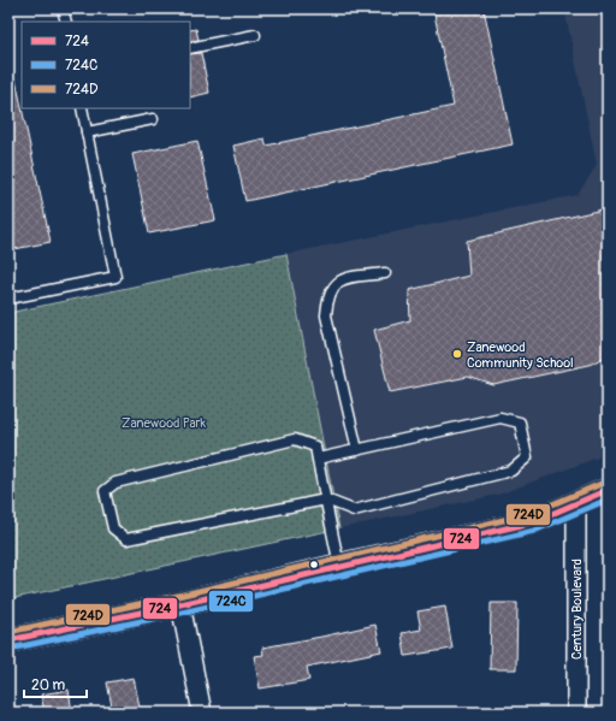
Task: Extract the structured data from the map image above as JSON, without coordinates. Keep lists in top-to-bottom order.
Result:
{
  "streets": {
    "street": ["Century Boulevard"]
  },
  "parks": ["Zanewood Park"],
  "places": ["Zanewood Community School"],
  "lines": ["transit line 724D", "transit line 724", "transit line 724C"],
  "legend": ["724", "724C", "724D"],
  "scale_bar": "20 m"
}
